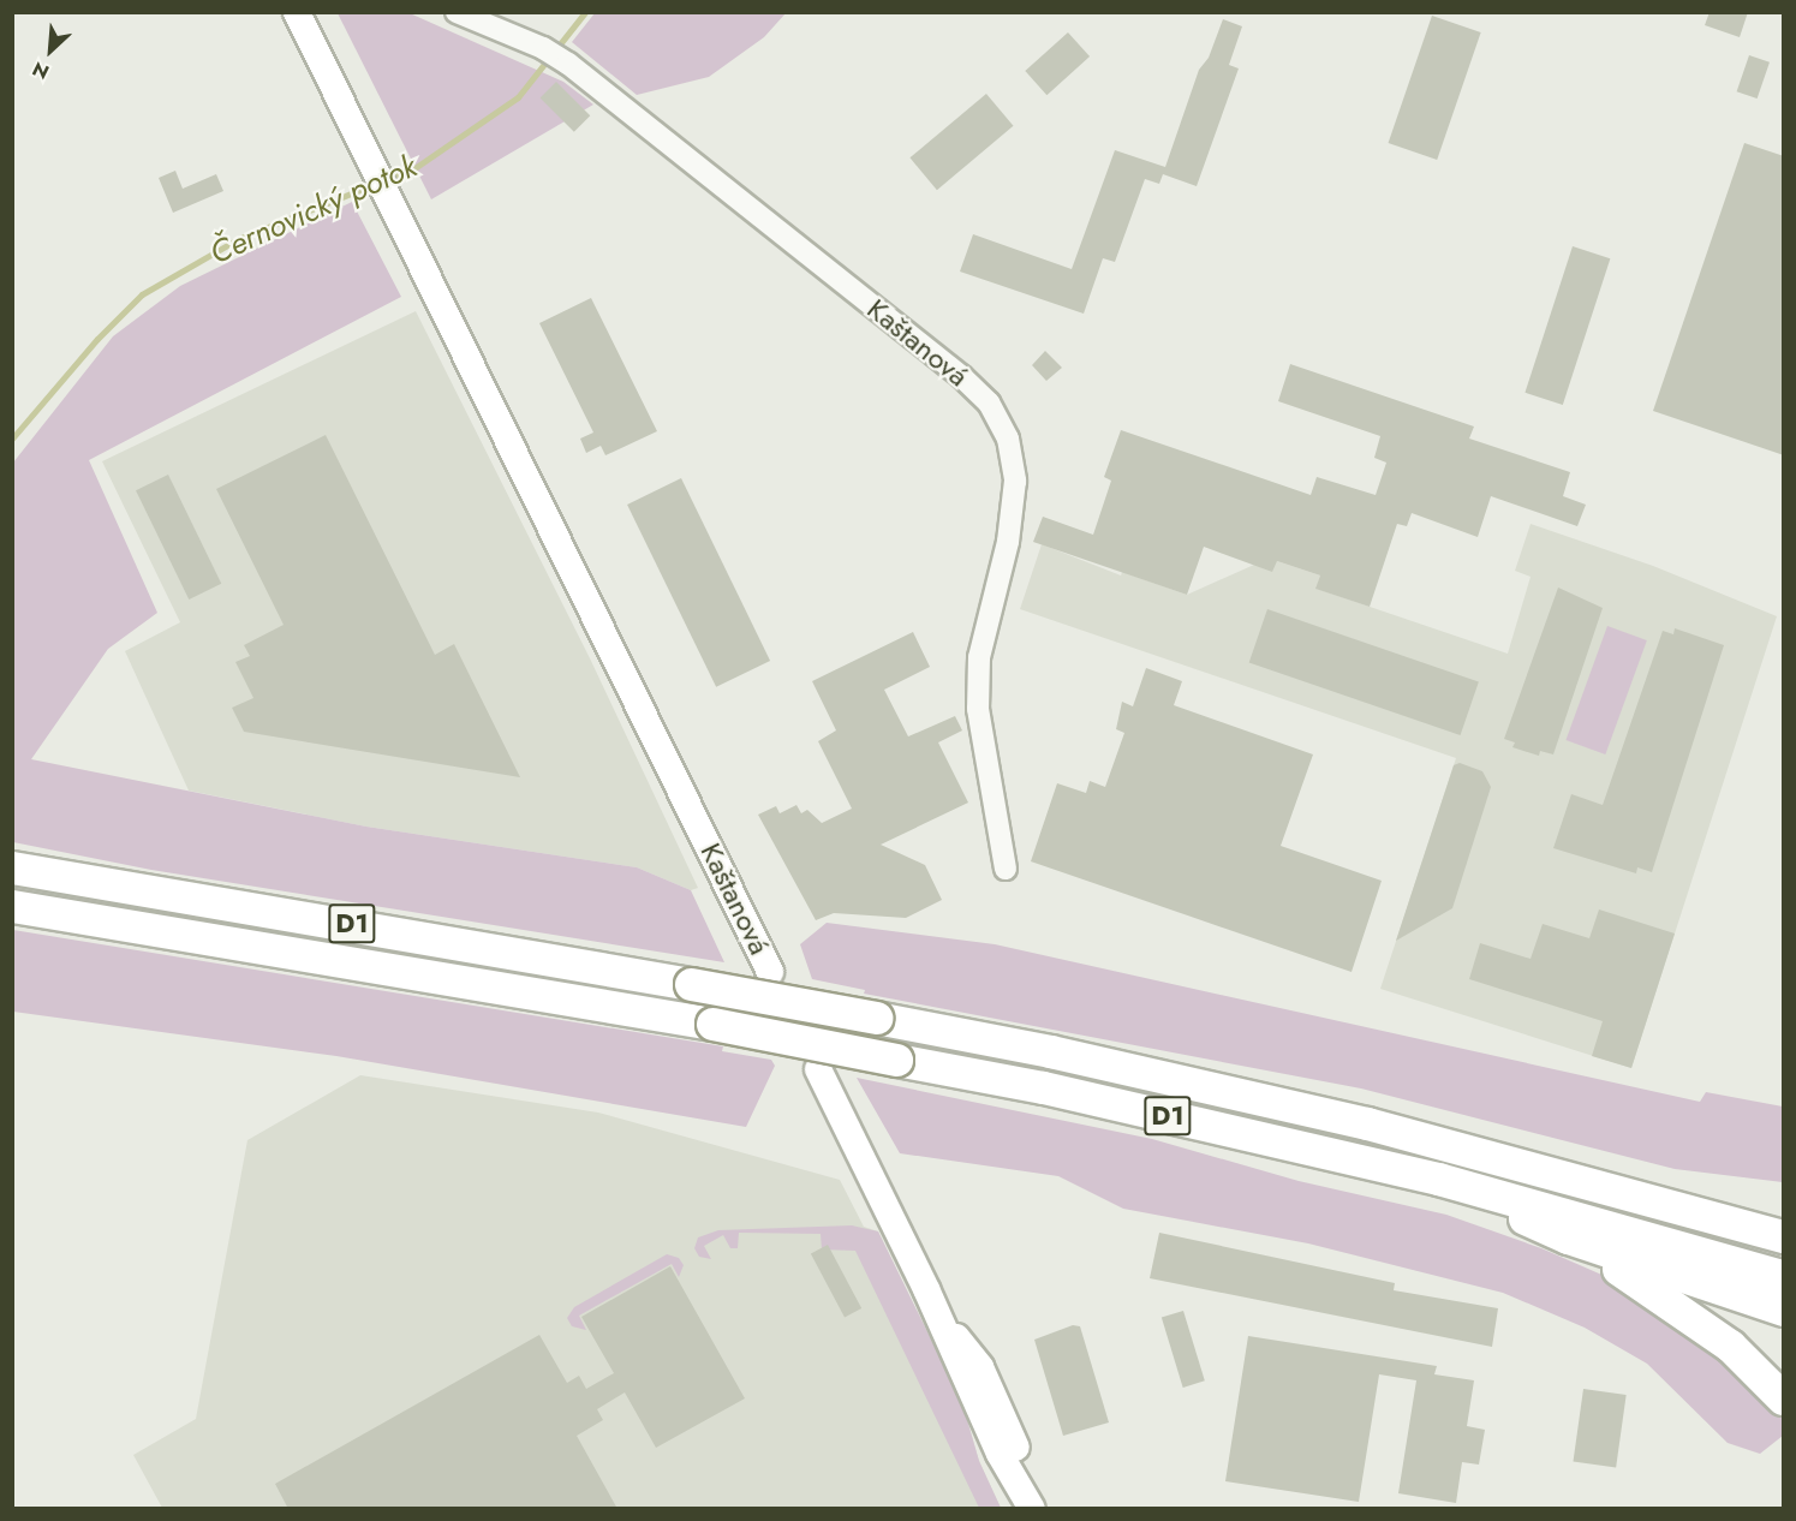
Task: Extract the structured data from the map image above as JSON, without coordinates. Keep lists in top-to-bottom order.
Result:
{
  "streets": {
    "highway": ["D1"],
    "main road": ["Kaštanová"]
  },
  "water": ["Černovický potok"],
  "north": "bottom left"
}
